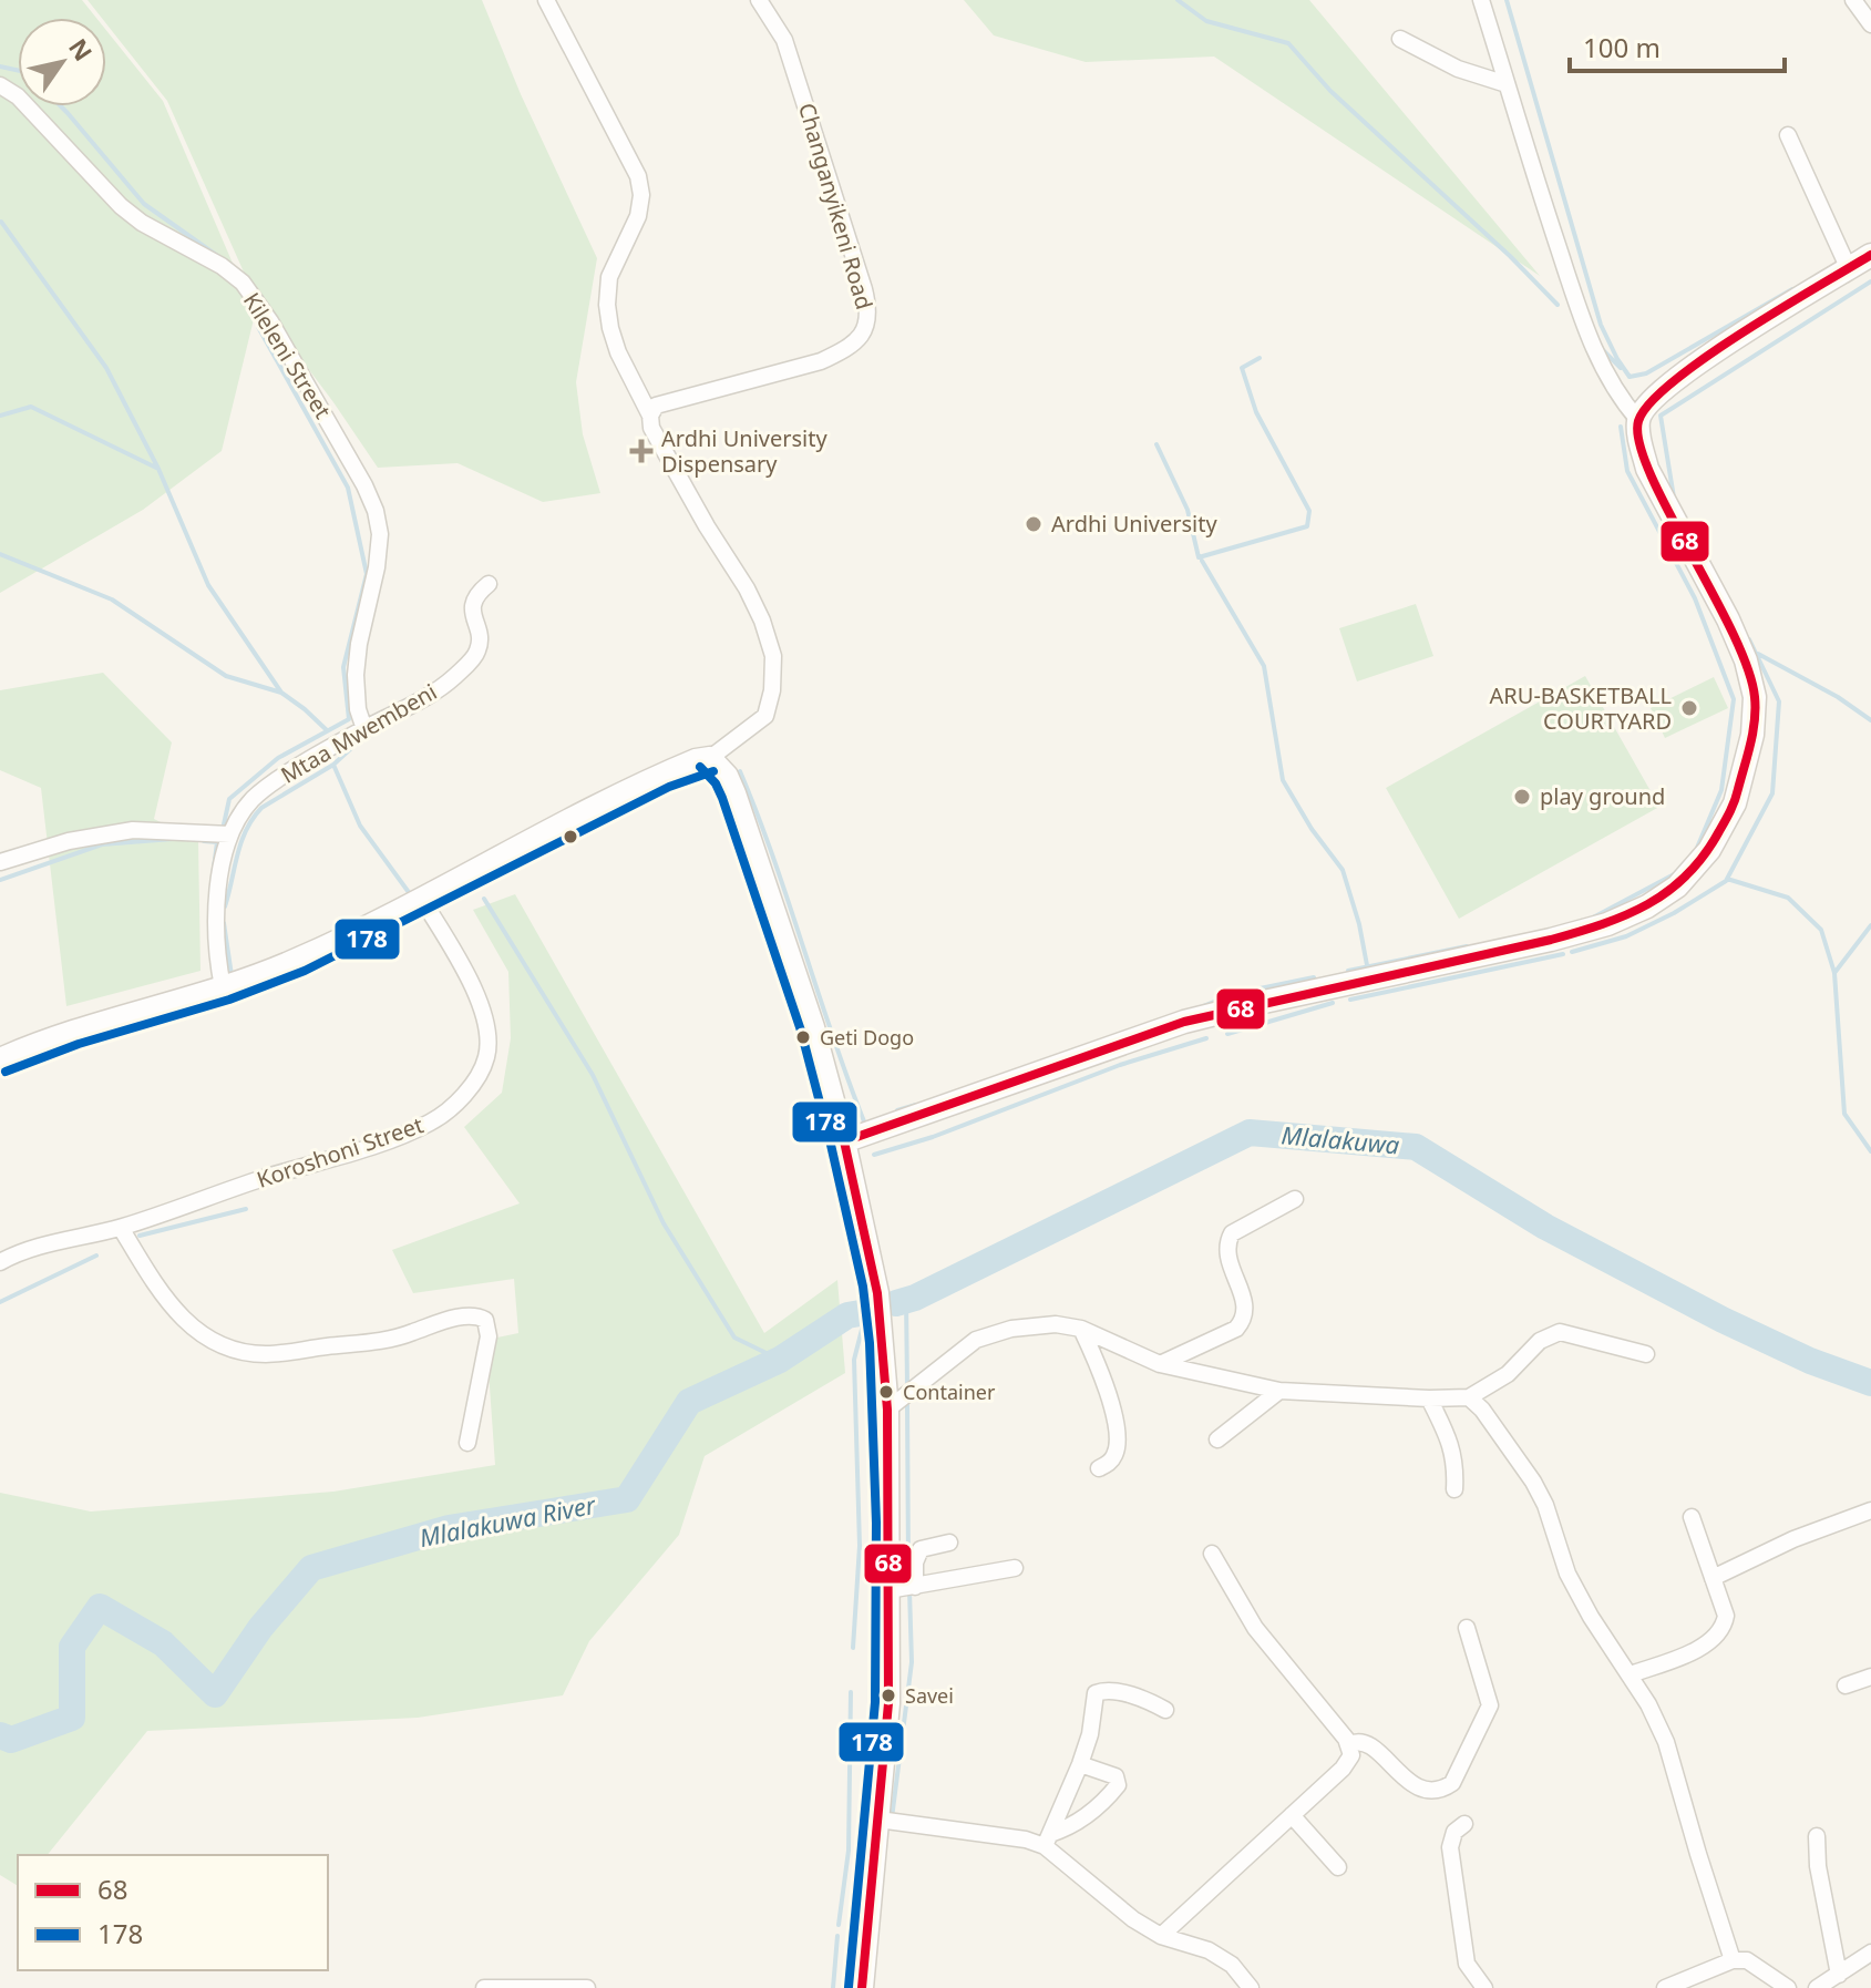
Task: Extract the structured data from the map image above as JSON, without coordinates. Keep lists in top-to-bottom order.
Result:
{
  "streets": {
    "street": [
      "Changanyikeni Road",
      "Kileleni Street",
      "Mtaa Mwembeni",
      "Koroshoni Street"
    ]
  },
  "crossings": [
    ["Kileleni Street", "Mtaa Mwembeni"]
  ],
  "water": ["Mlalakuwa", "Mlalakuwa River"],
  "places": {
    "health": ["Ardhi University Dispensary"],
    "other": [
      "Ardhi University",
      "ARU-BASKETBALL COURTYARD",
      "play ground",
      "Geti Dogo",
      "Container",
      "Savei"
    ]
  },
  "lines": ["transit line 68", "transit line 178"],
  "legend": ["68", "178"],
  "scale_bar": "100 m",
  "north": "top right"
}
